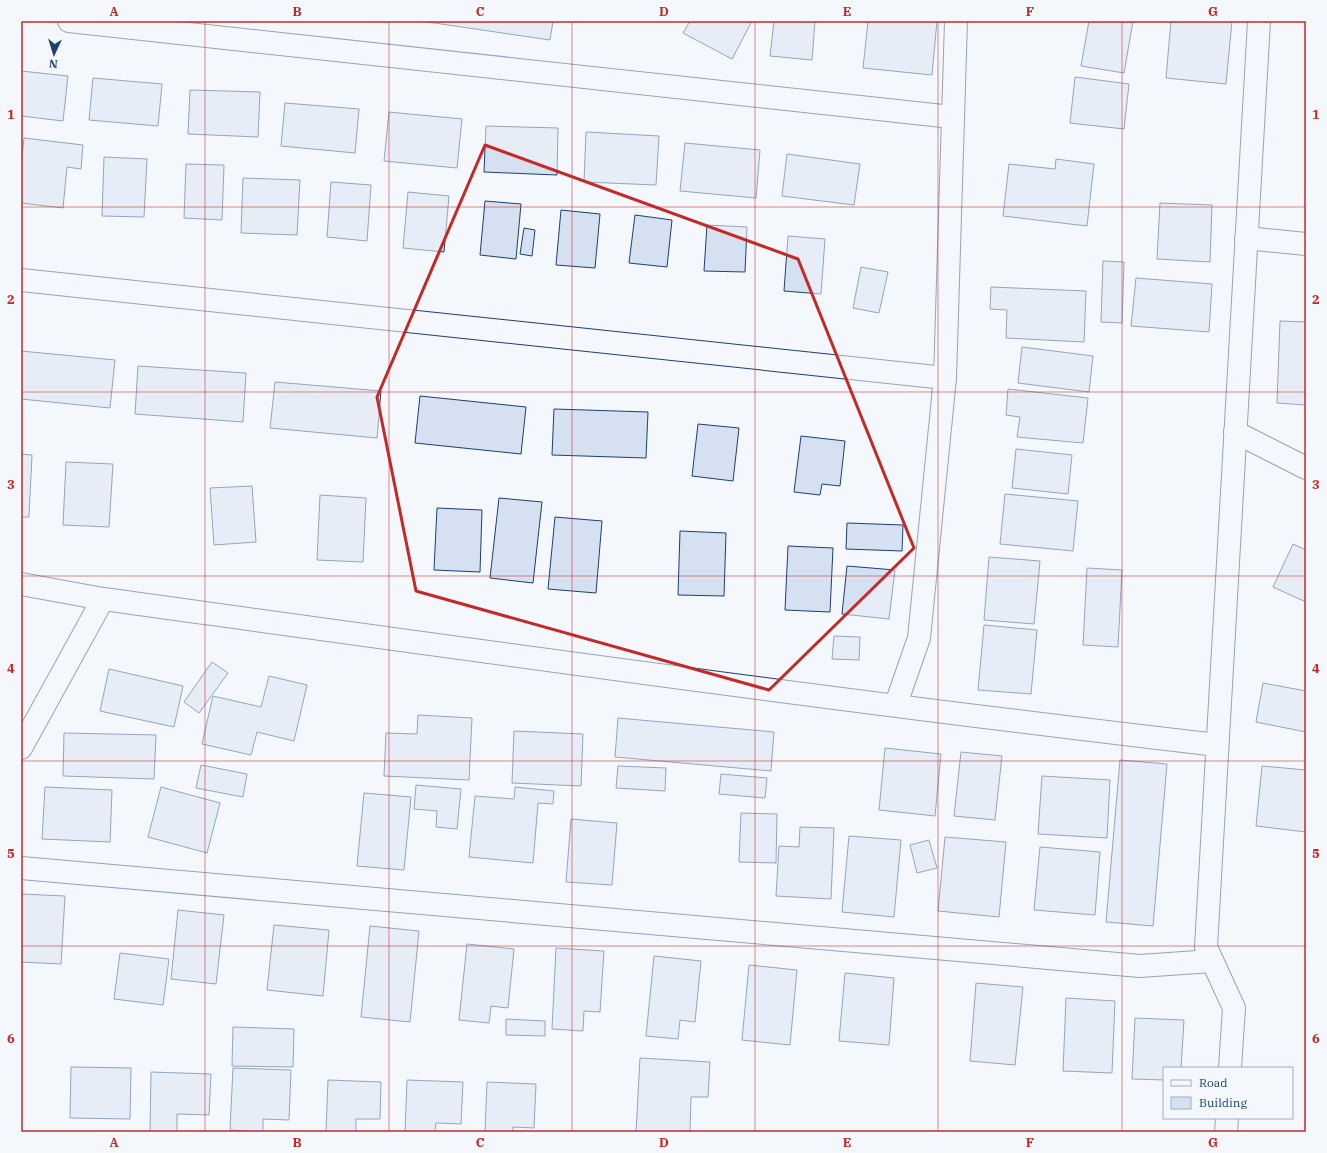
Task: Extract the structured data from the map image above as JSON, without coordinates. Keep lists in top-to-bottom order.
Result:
{
  "legend": ["Road", "Building"],
  "north": "bottom",
  "grid": {
    "columns": [
      "A",
      "B",
      "C",
      "D",
      "E",
      "F",
      "G"
    ],
    "rows": [
      "1",
      "2",
      "3",
      "4",
      "5",
      "6"
    ]
  }
}
